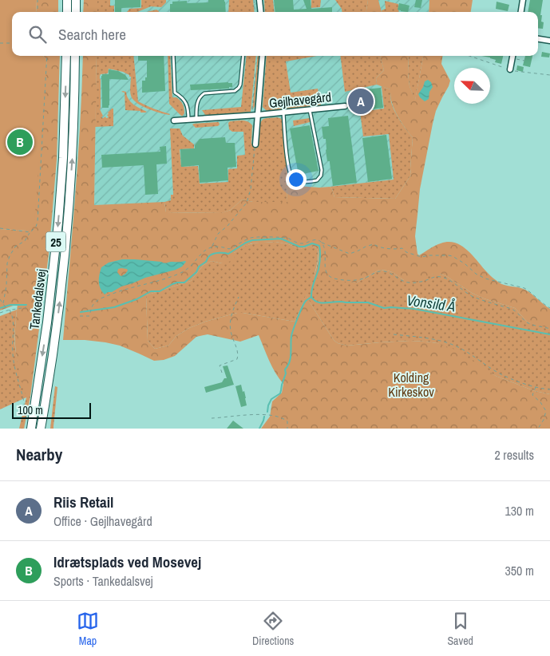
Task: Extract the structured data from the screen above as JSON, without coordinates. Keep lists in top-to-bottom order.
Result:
{
  "streets": {
    "highway": ["25", "Tankedalsvej"],
    "street": ["Gejlhavegård"]
  },
  "water": ["Vonsild Å"],
  "parks": ["Kolding Kirkeskov"],
  "scale_bar": "100 m",
  "north": "top left",
  "page": {
    "search": "Search here",
    "pins": ["A", "B"],
    "scale": "100 m",
    "heading": ["Nearby", "2 results"],
    "list": [
      {
        "mark": "A",
        "name": "Riis Retail",
        "note": "Office · Gejlhavegård",
        "value": "130 m"
      },
      {
        "mark": "B",
        "name": "Idrætsplads ved Mosevej",
        "note": "Sports · Tankedalsvej",
        "value": "350 m"
      }
    ],
    "nav": ["Map", "Directions", "Saved"]
  }
}
